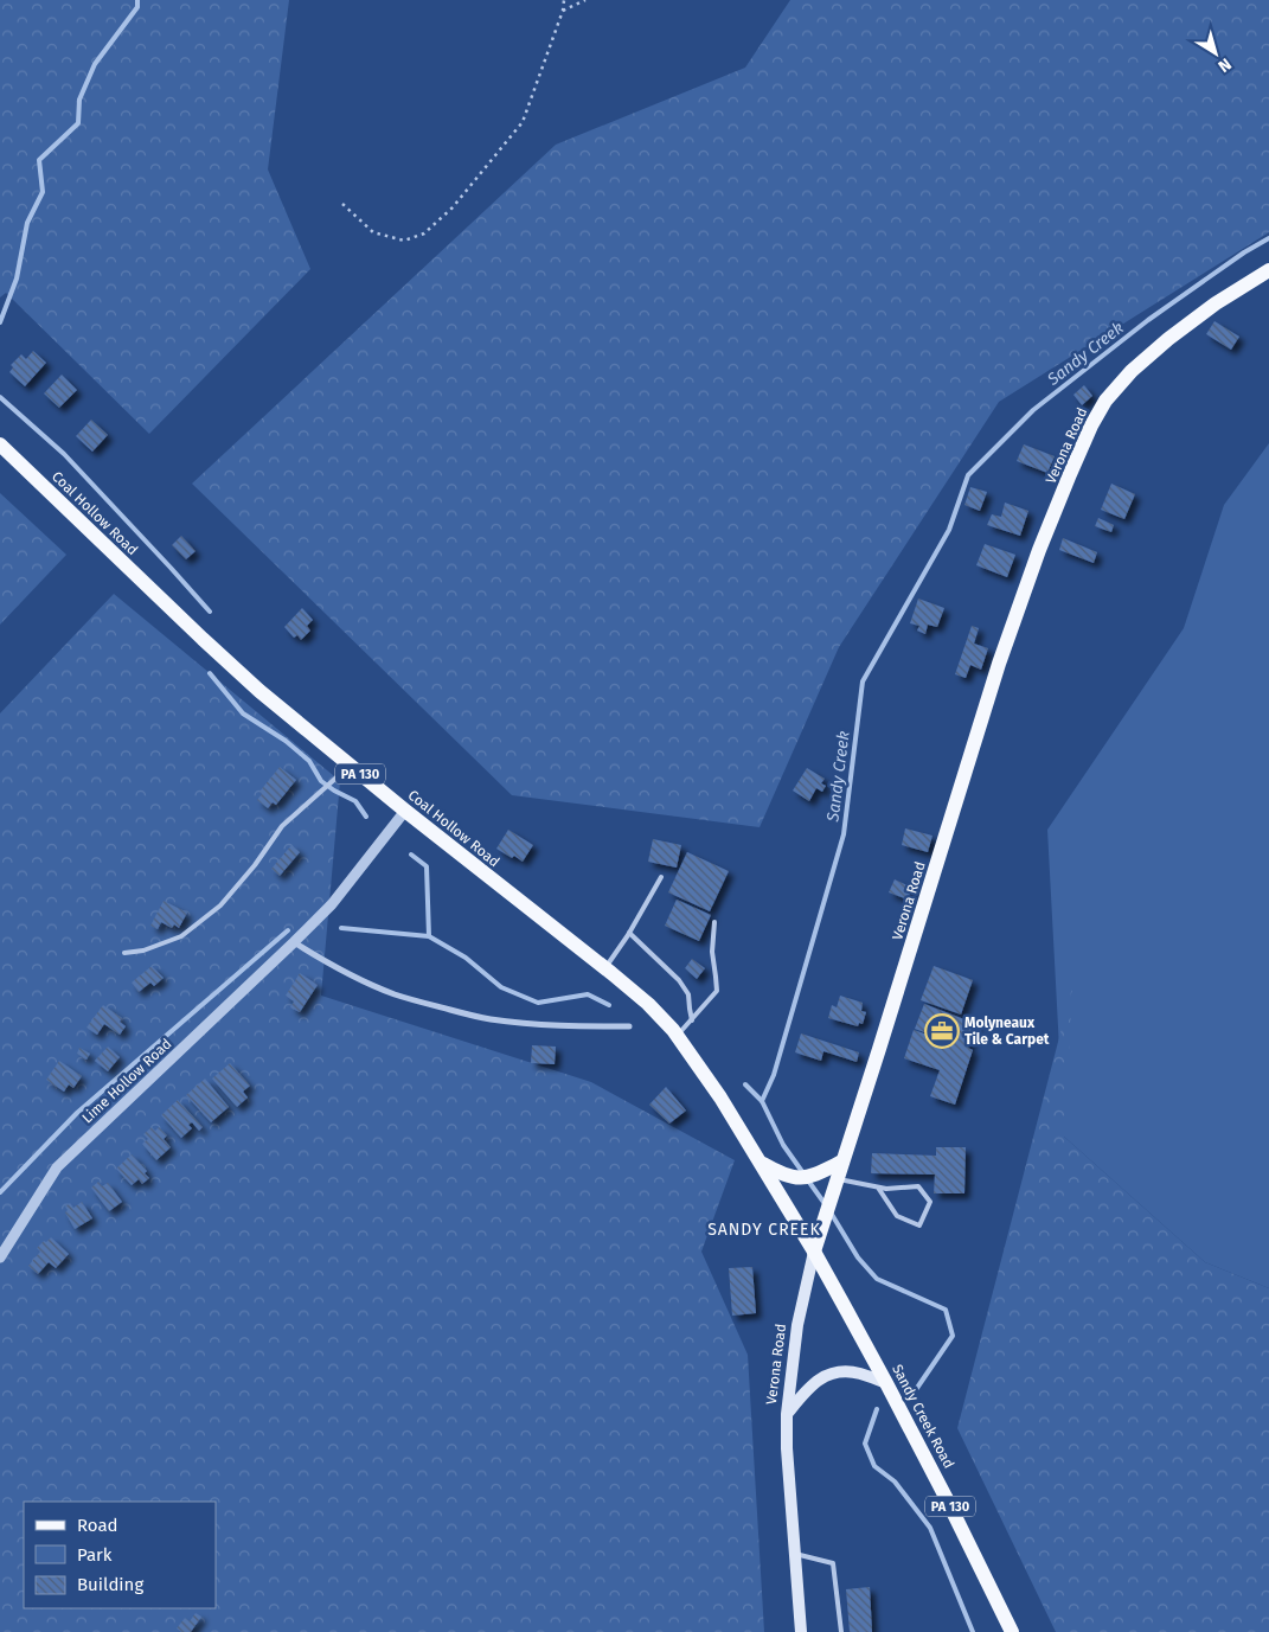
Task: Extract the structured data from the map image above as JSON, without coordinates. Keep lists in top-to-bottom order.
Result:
{
  "streets": {
    "main road": [
      "Verona Road",
      "Coal Hollow Road",
      "PA 130",
      "Sandy Creek Road"
    ],
    "street": ["Lime Hollow Road"]
  },
  "crossings": [
    ["Verona Road", "Coal Hollow Road"],
    ["Verona Road", "Sandy Creek Road"],
    ["Coal Hollow Road", "Lime Hollow Road"],
    ["Coal Hollow Road", "Sandy Creek Road"]
  ],
  "districts": ["SANDY CREEK"],
  "water": ["Sandy Creek"],
  "places": {
    "office": ["Molyneaux Tile & Carpet"]
  },
  "legend": ["Road", "Park", "Building"],
  "north": "bottom right"
}
